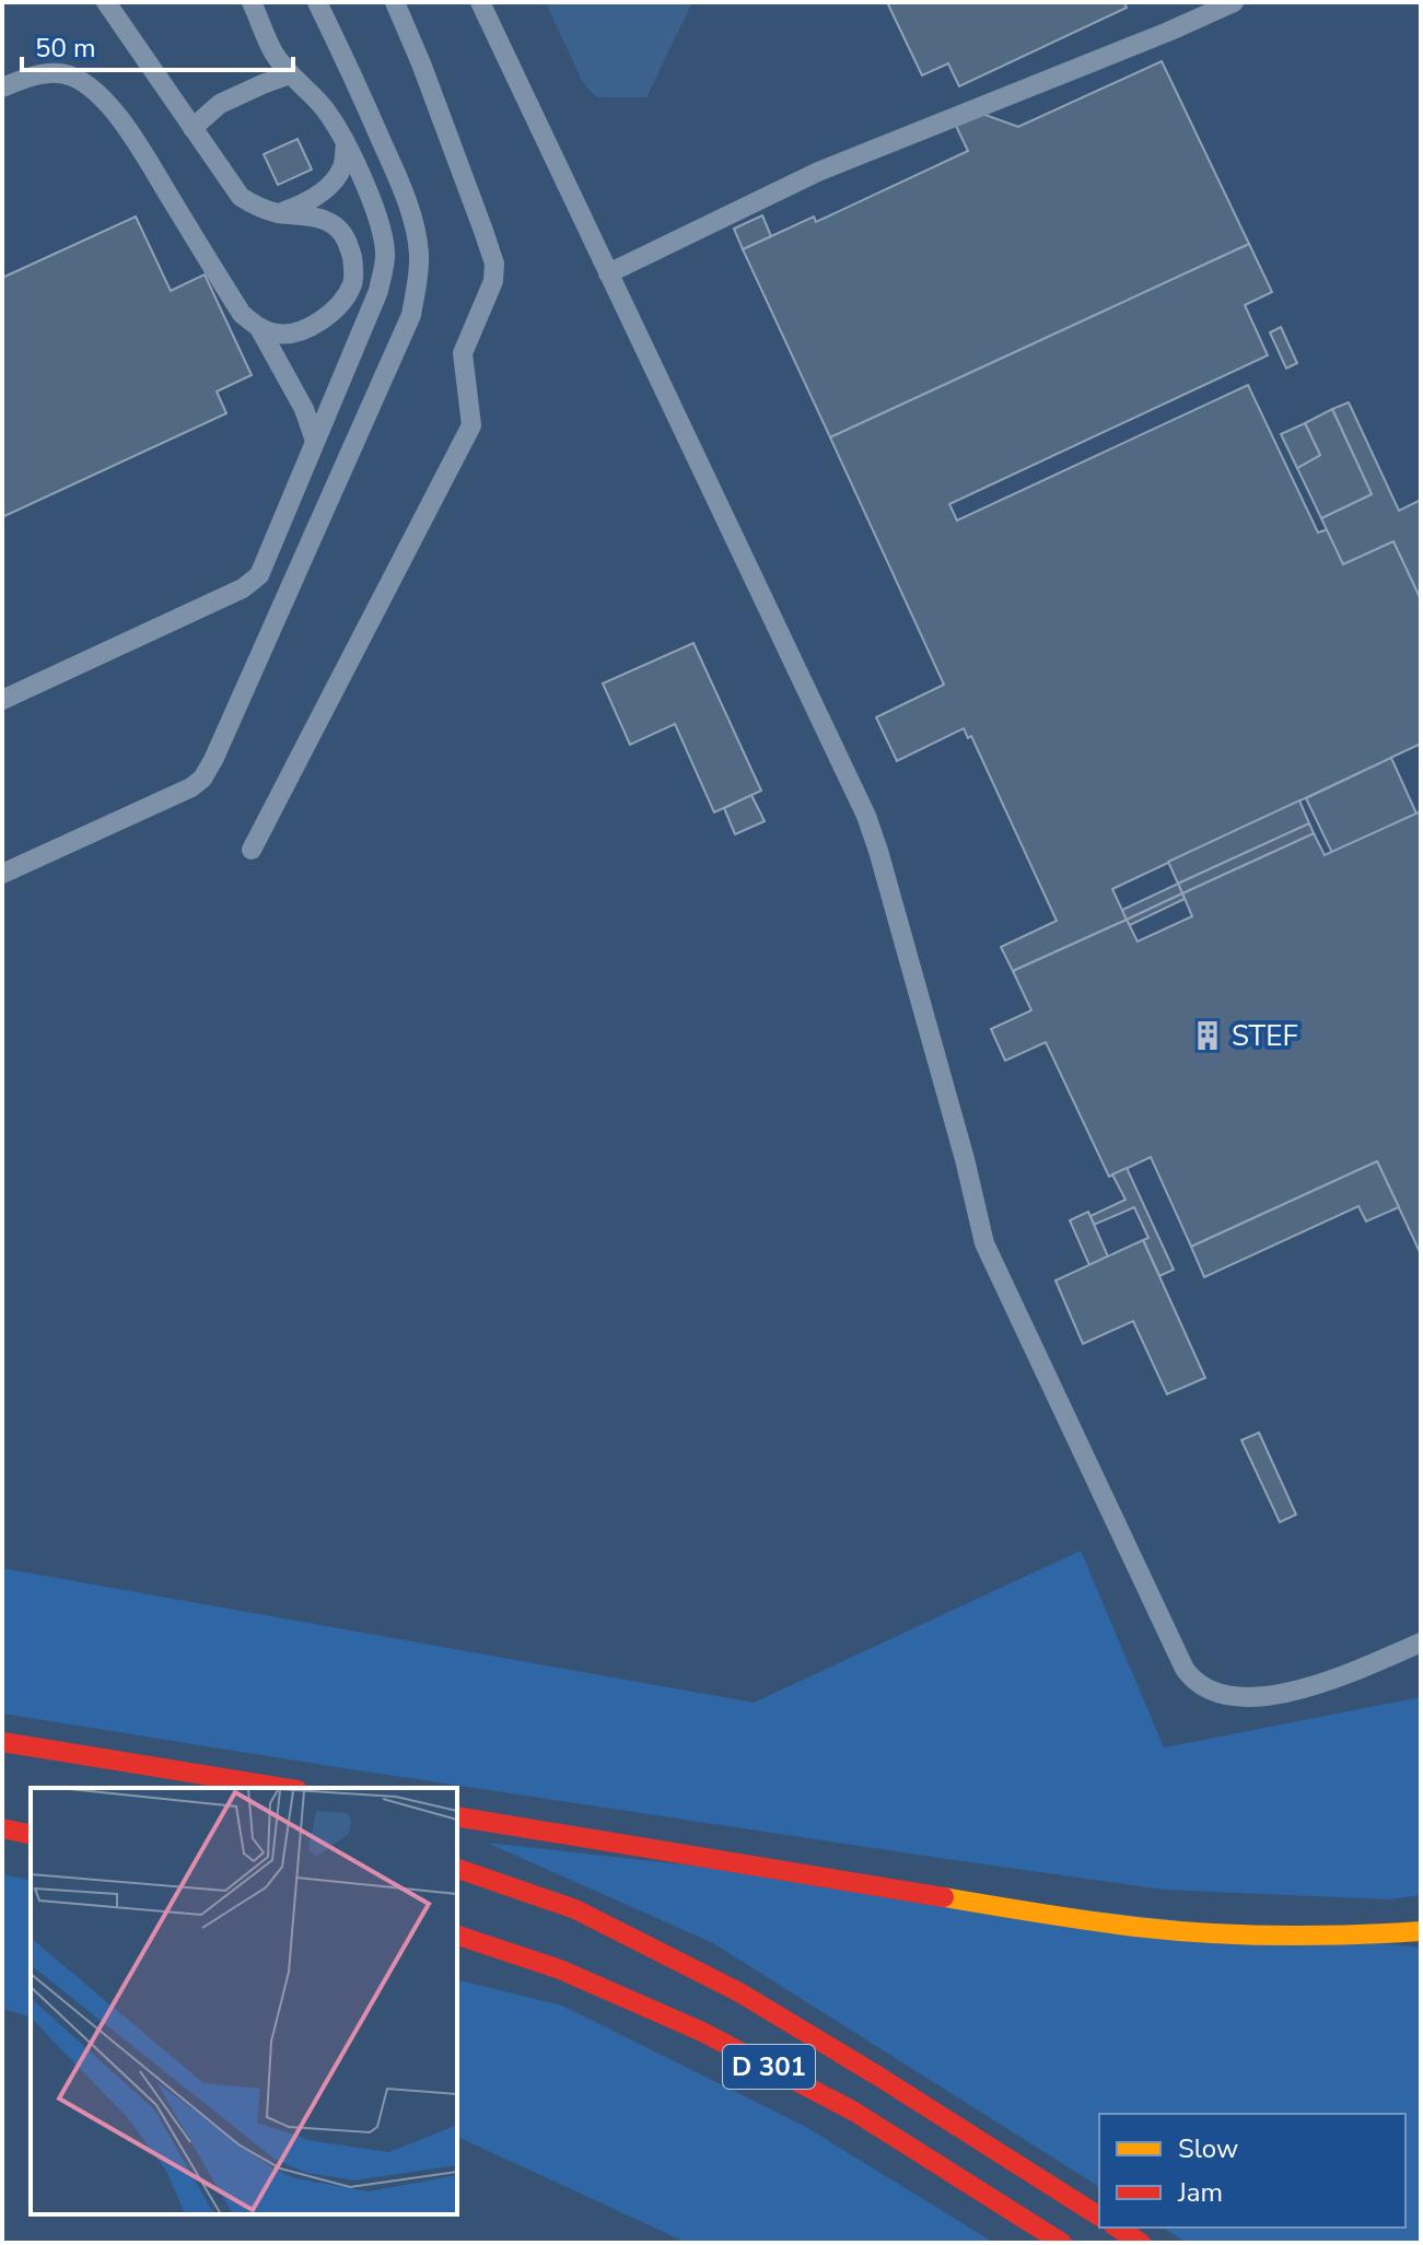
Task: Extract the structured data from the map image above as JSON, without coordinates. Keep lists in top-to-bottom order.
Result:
{
  "streets": {
    "highway": ["D 301"]
  },
  "places": {
    "building": ["STEF"]
  },
  "legend": ["Slow", "Jam"],
  "scale_bar": "50 m"
}
